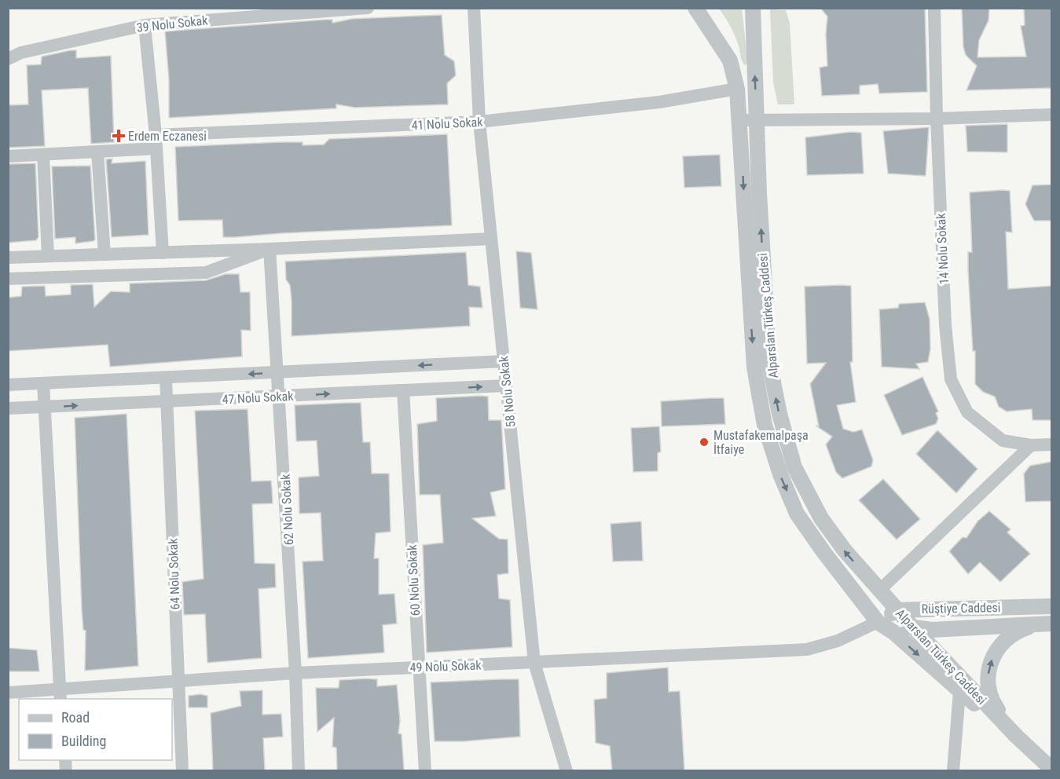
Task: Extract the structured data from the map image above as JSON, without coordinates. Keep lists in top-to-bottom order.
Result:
{
  "streets": {
    "street": [
      "39 Nolu Sokak",
      "41 Nolu Sokak",
      "14 Nolu Sokak",
      "Alparslan Türkeş Caddesi",
      "58 Nolu Sokak",
      "47 Nolu Sokak",
      "62 Nolu Sokak",
      "64 Nolu Sokak",
      "60 Nolu Sokak",
      "Rüştiye Caddesi",
      "49 Nolu Sokak"
    ]
  },
  "crossings": [
    ["41 Nolu Sokak", "Alparslan Türkeş Caddesi"],
    ["41 Nolu Sokak", "58 Nolu Sokak"],
    ["Alparslan Türkeş Caddesi", "Rüştiye Caddesi"],
    ["Alparslan Türkeş Caddesi", "49 Nolu Sokak"],
    ["58 Nolu Sokak", "47 Nolu Sokak"],
    ["58 Nolu Sokak", "49 Nolu Sokak"],
    ["47 Nolu Sokak", "62 Nolu Sokak"],
    ["47 Nolu Sokak", "64 Nolu Sokak"],
    ["47 Nolu Sokak", "60 Nolu Sokak"],
    ["62 Nolu Sokak", "49 Nolu Sokak"],
    ["64 Nolu Sokak", "49 Nolu Sokak"],
    ["60 Nolu Sokak", "49 Nolu Sokak"],
    ["Rüştiye Caddesi", "49 Nolu Sokak"]
  ],
  "places": {
    "health": ["Erdem Eczanesi"],
    "other": ["Mustafakemalpaşa İtfaiye"]
  },
  "legend": ["Road", "Building"]
}
